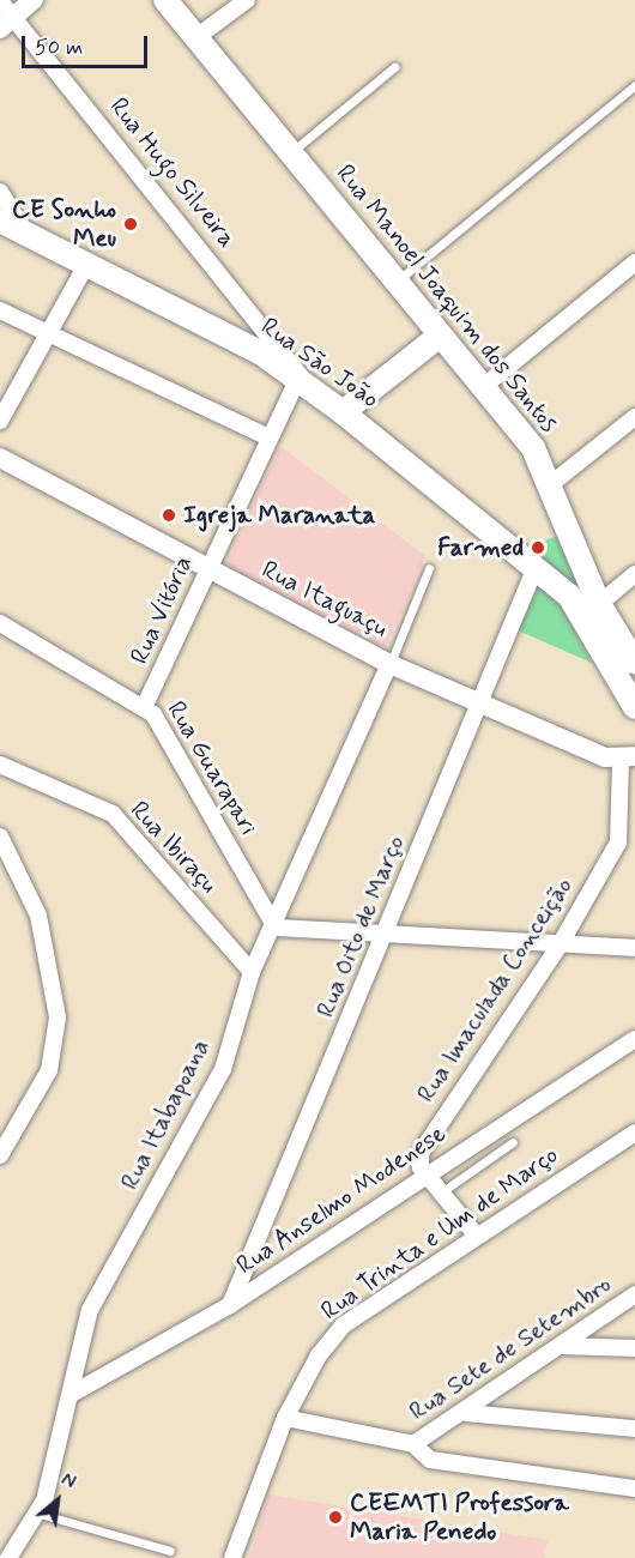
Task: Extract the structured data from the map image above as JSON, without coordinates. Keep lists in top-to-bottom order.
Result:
{
  "streets": {
    "main road": ["Rua Manoel Joaquim dos Santos", "Rua São João"],
    "street": [
      "Rua Hugo Silveira",
      "Rua Itaguaçu",
      "Rua Vitória",
      "Rua Guarapari",
      "Rua Ibiraçu",
      "Rua Oito de Março",
      "Rua Imaculada Conceição",
      "Rua Itabapoana",
      "Rua Anselmo Modenese",
      "Rua Trinta e Um de Março",
      "Rua Sete de Setembro"
    ]
  },
  "crossings": [
    ["Rua Hugo Silveira", "Rua São João"],
    ["Rua Hugo Silveira", "Rua Vitória"],
    ["Rua São João", "Rua Vitória"],
    ["Rua São João", "Rua Oito de Março"],
    ["Rua Itaguaçu", "Rua Vitória"],
    ["Rua Itaguaçu", "Rua Oito de Março"],
    ["Rua Itaguaçu", "Rua Imaculada Conceição"],
    ["Rua Itaguaçu", "Rua Itabapoana"],
    ["Rua Vitória", "Rua Guarapari"],
    ["Rua Guarapari", "Rua Itabapoana"],
    ["Rua Ibiraçu", "Rua Itabapoana"],
    ["Rua Oito de Março", "Rua Anselmo Modenese"],
    ["Rua Imaculada Conceição", "Rua Anselmo Modenese"],
    ["Rua Itabapoana", "Rua Anselmo Modenese"]
  ],
  "places": [
    "CE Sonho Meu",
    "Igreja Maranata",
    "Farmed",
    "CEEMTI Professora Maria Penedo"
  ],
  "scale_bar": "50 m",
  "north": "top right"
}
